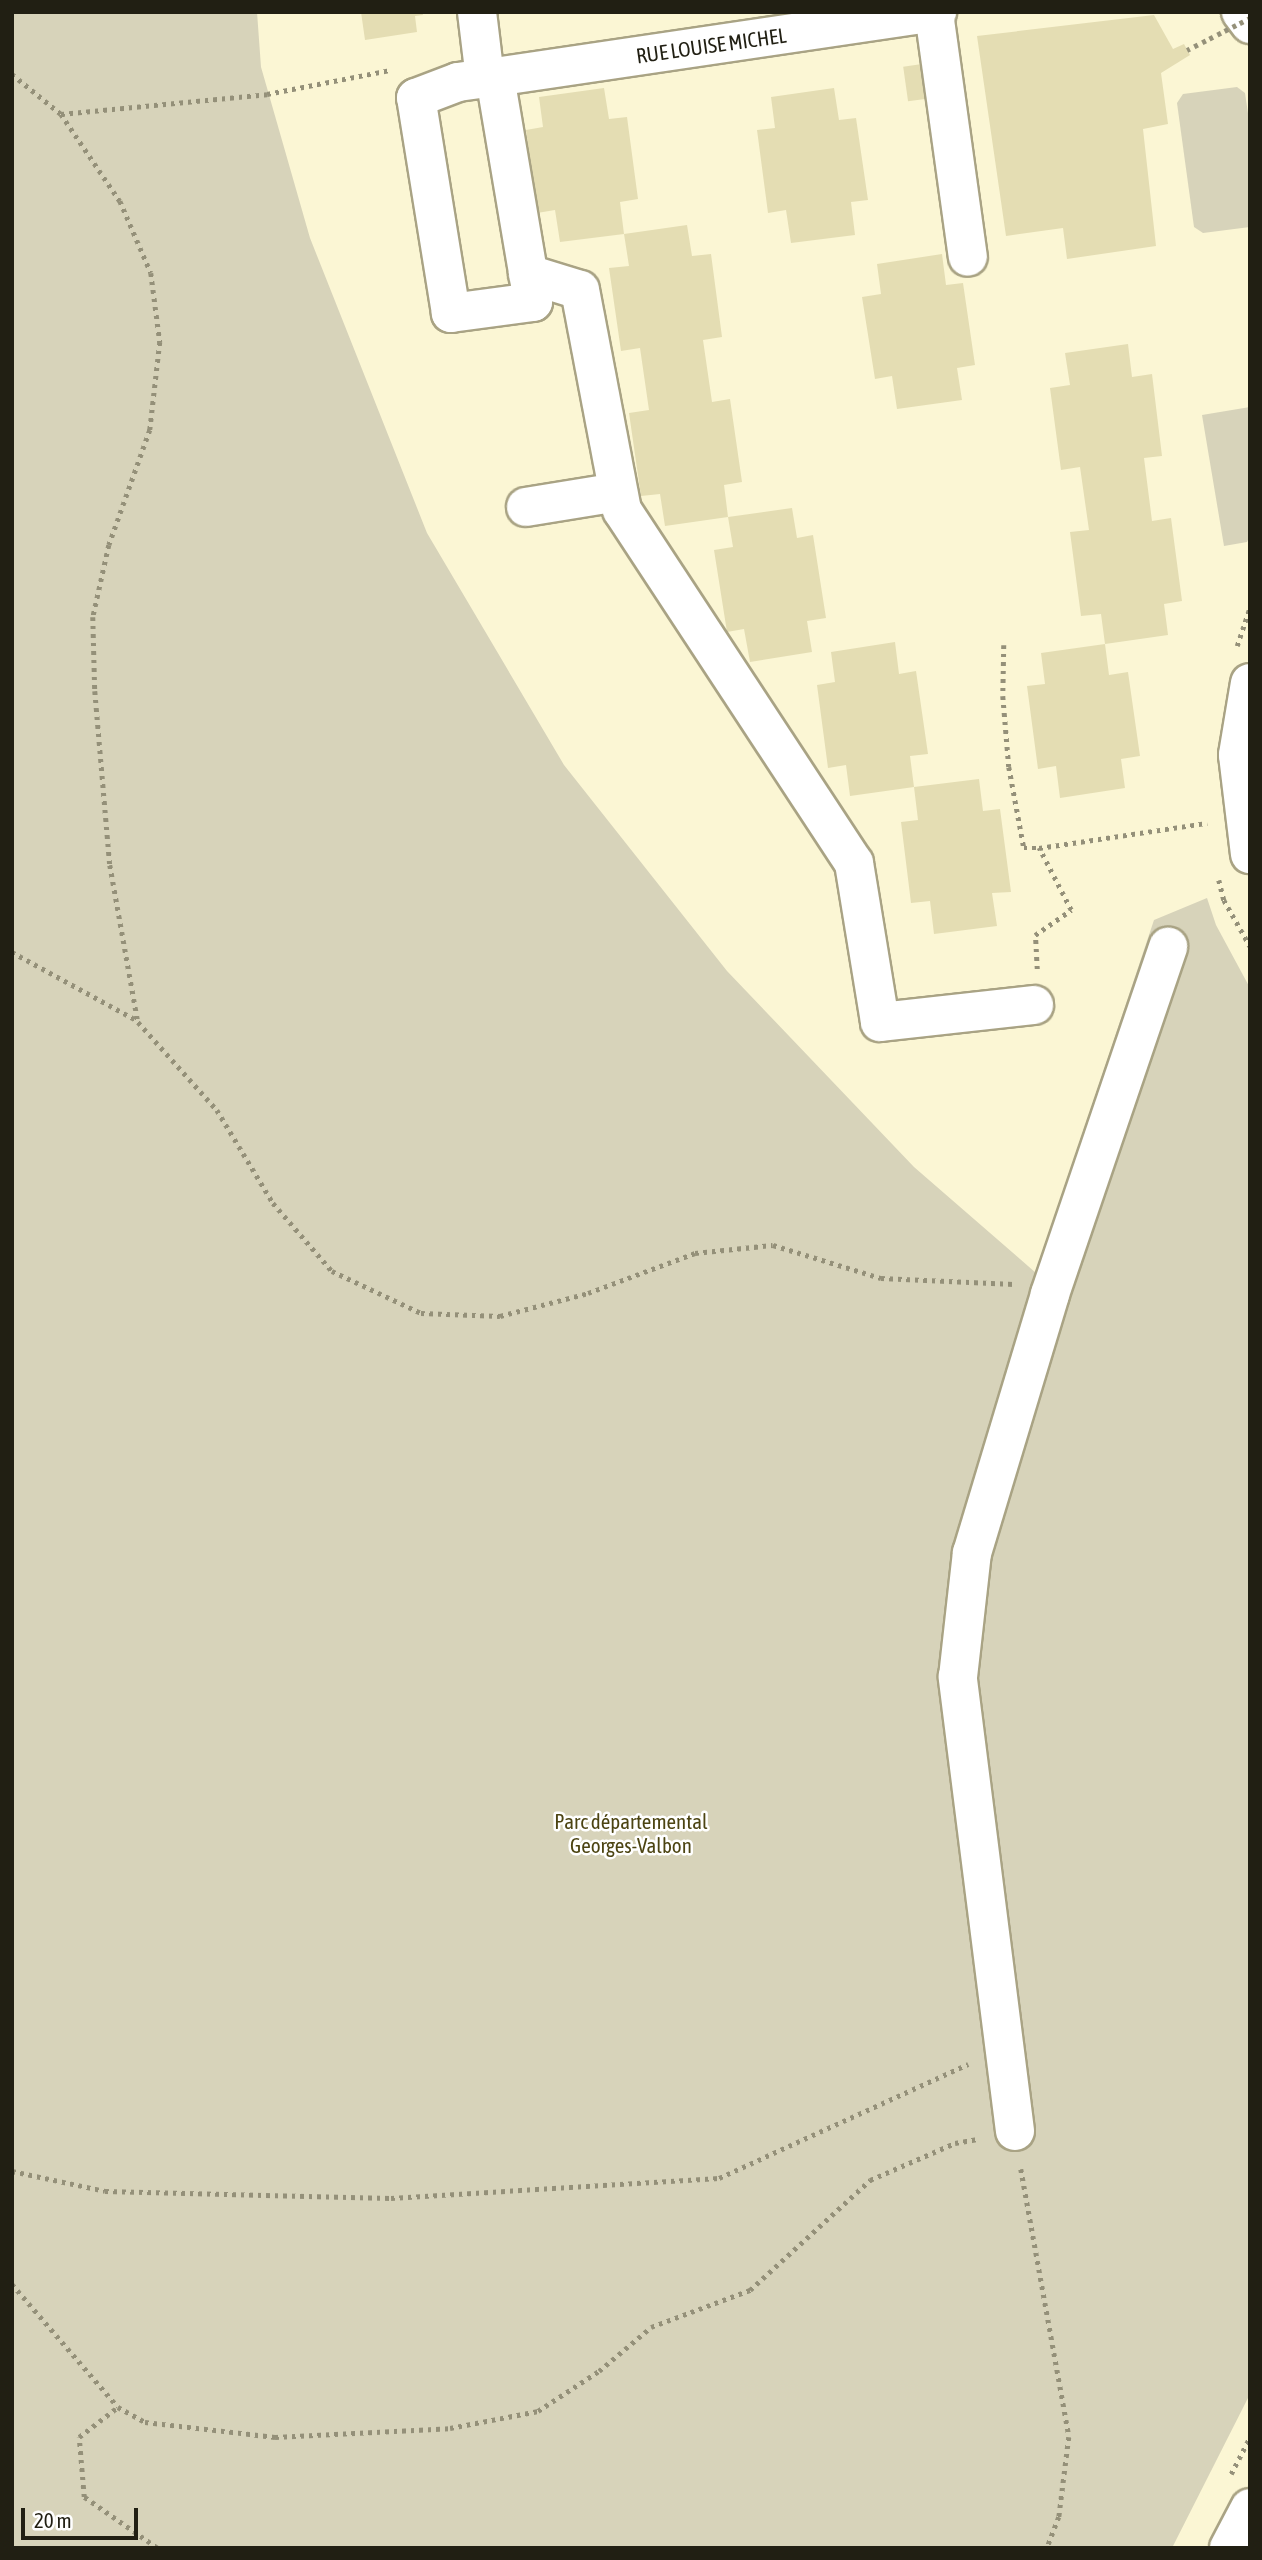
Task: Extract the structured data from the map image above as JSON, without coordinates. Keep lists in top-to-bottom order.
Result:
{
  "streets": {
    "street": ["RUE LOUISE MICHEL"]
  },
  "parks": ["Parc départemental Georges-Valbon"],
  "scale_bar": "20 m"
}
